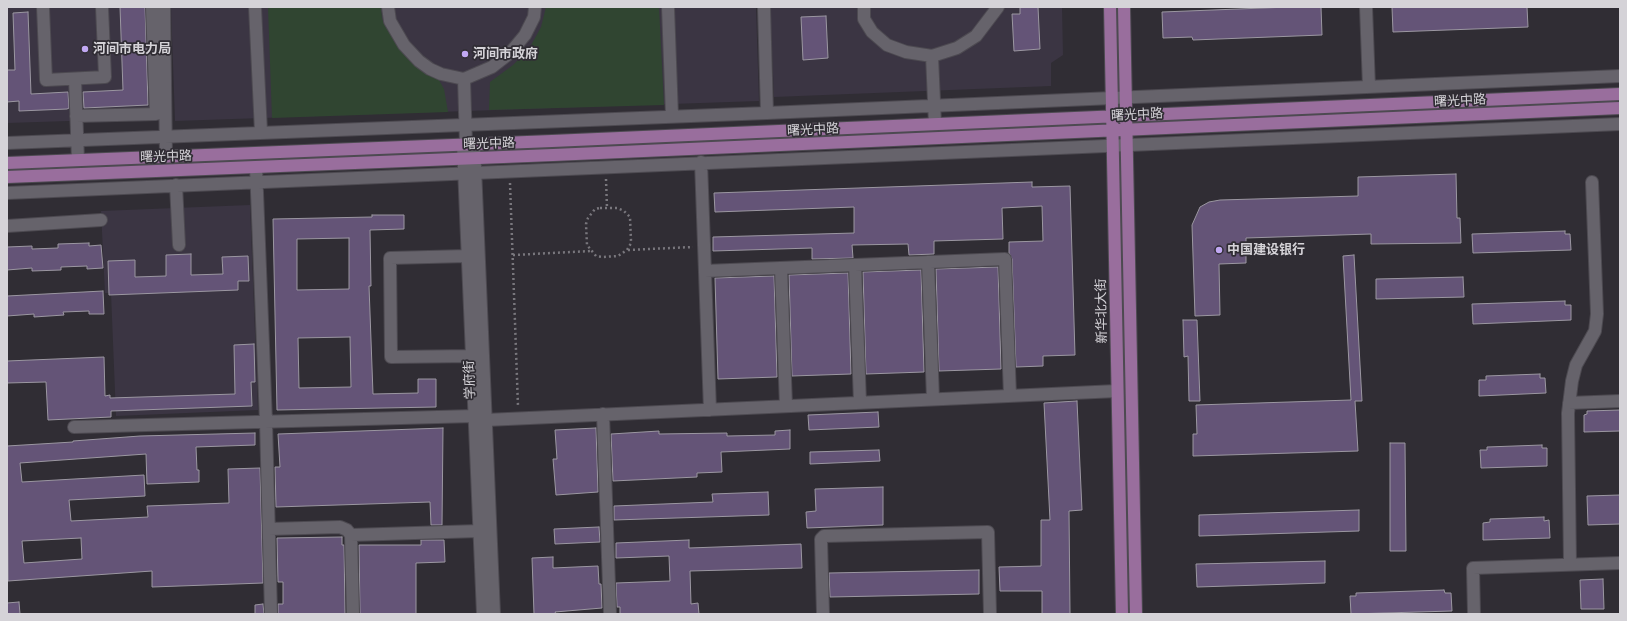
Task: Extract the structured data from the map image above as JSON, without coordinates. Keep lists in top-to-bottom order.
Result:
{
  "streets": {
    "main road": ["曙光中路", "新华北大街"],
    "street": ["学府街"]
  },
  "crossings": [
    ["曙光中路", "新华北大街"],
    ["曙光中路", "学府街"]
  ],
  "places": ["河间市电力局", "河间市政府", "中国建设银行"]
}
